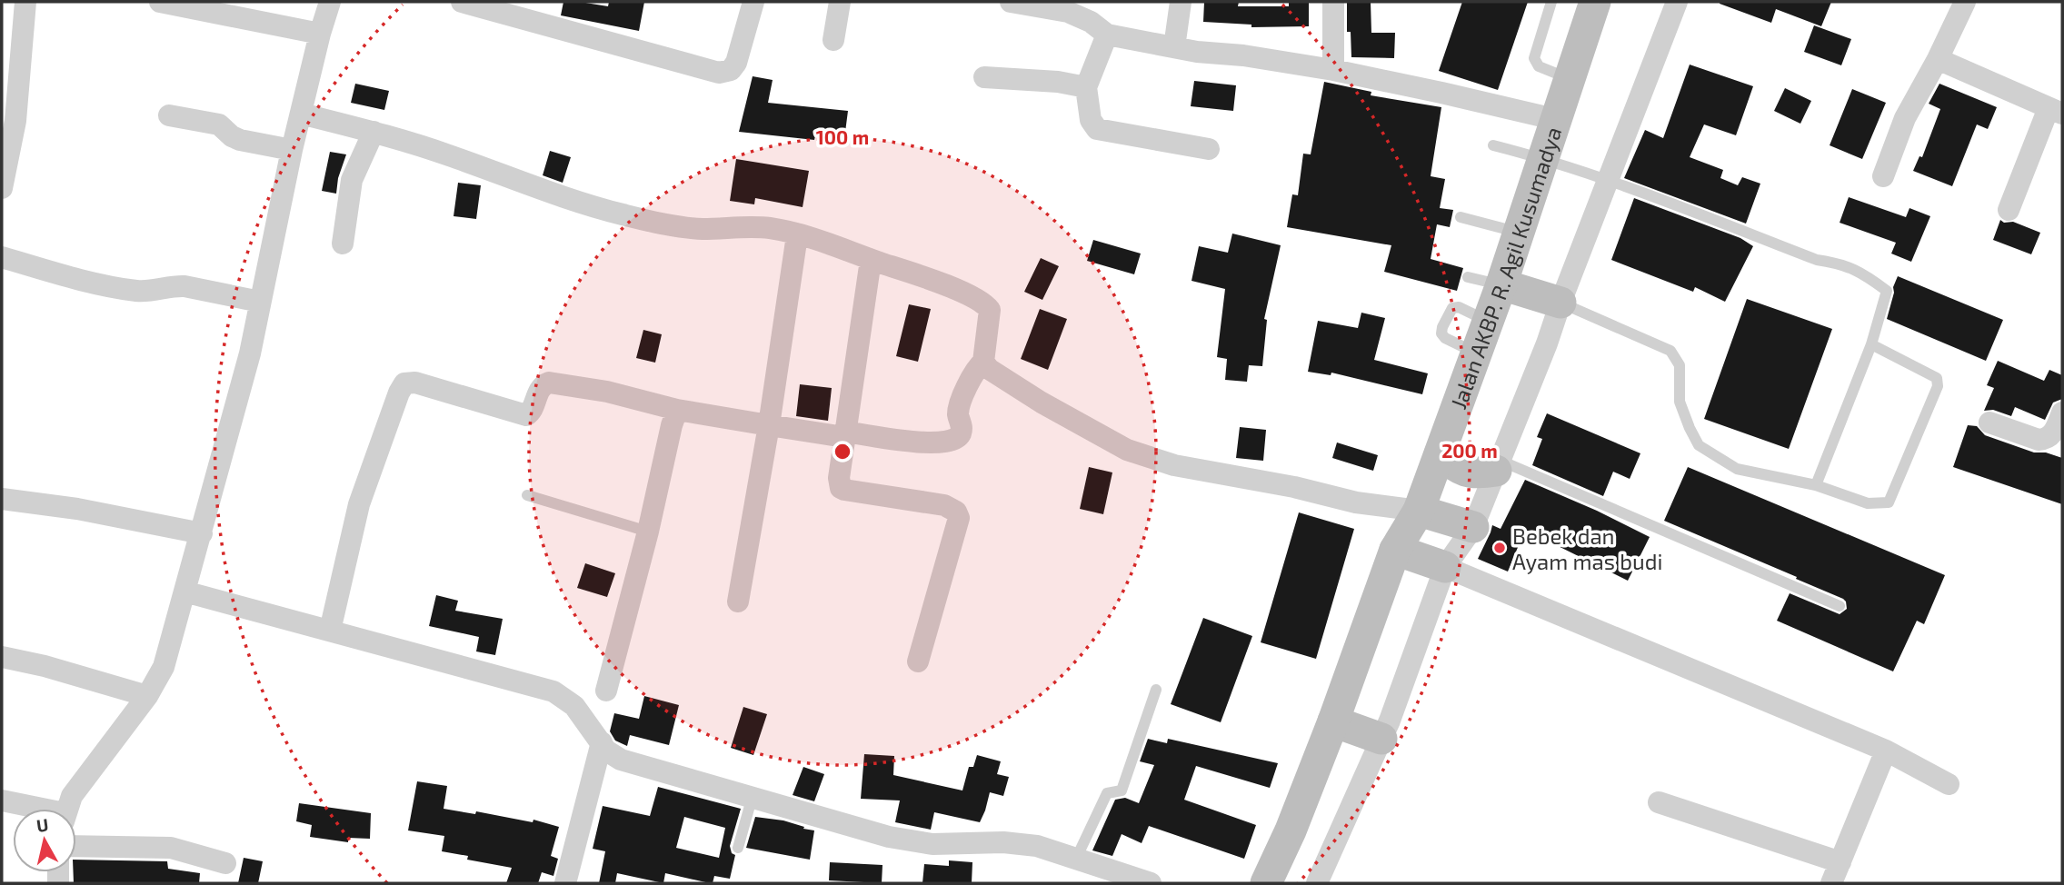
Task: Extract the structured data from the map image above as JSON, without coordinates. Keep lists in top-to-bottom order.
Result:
{
  "streets": {
    "main road": ["Jalan AKBP. R. Agil Kusumadya"]
  },
  "places": ["Bebek dan Ayam mas budi"],
  "north": "top",
  "rings": ["100 m", "200 m"]
}
